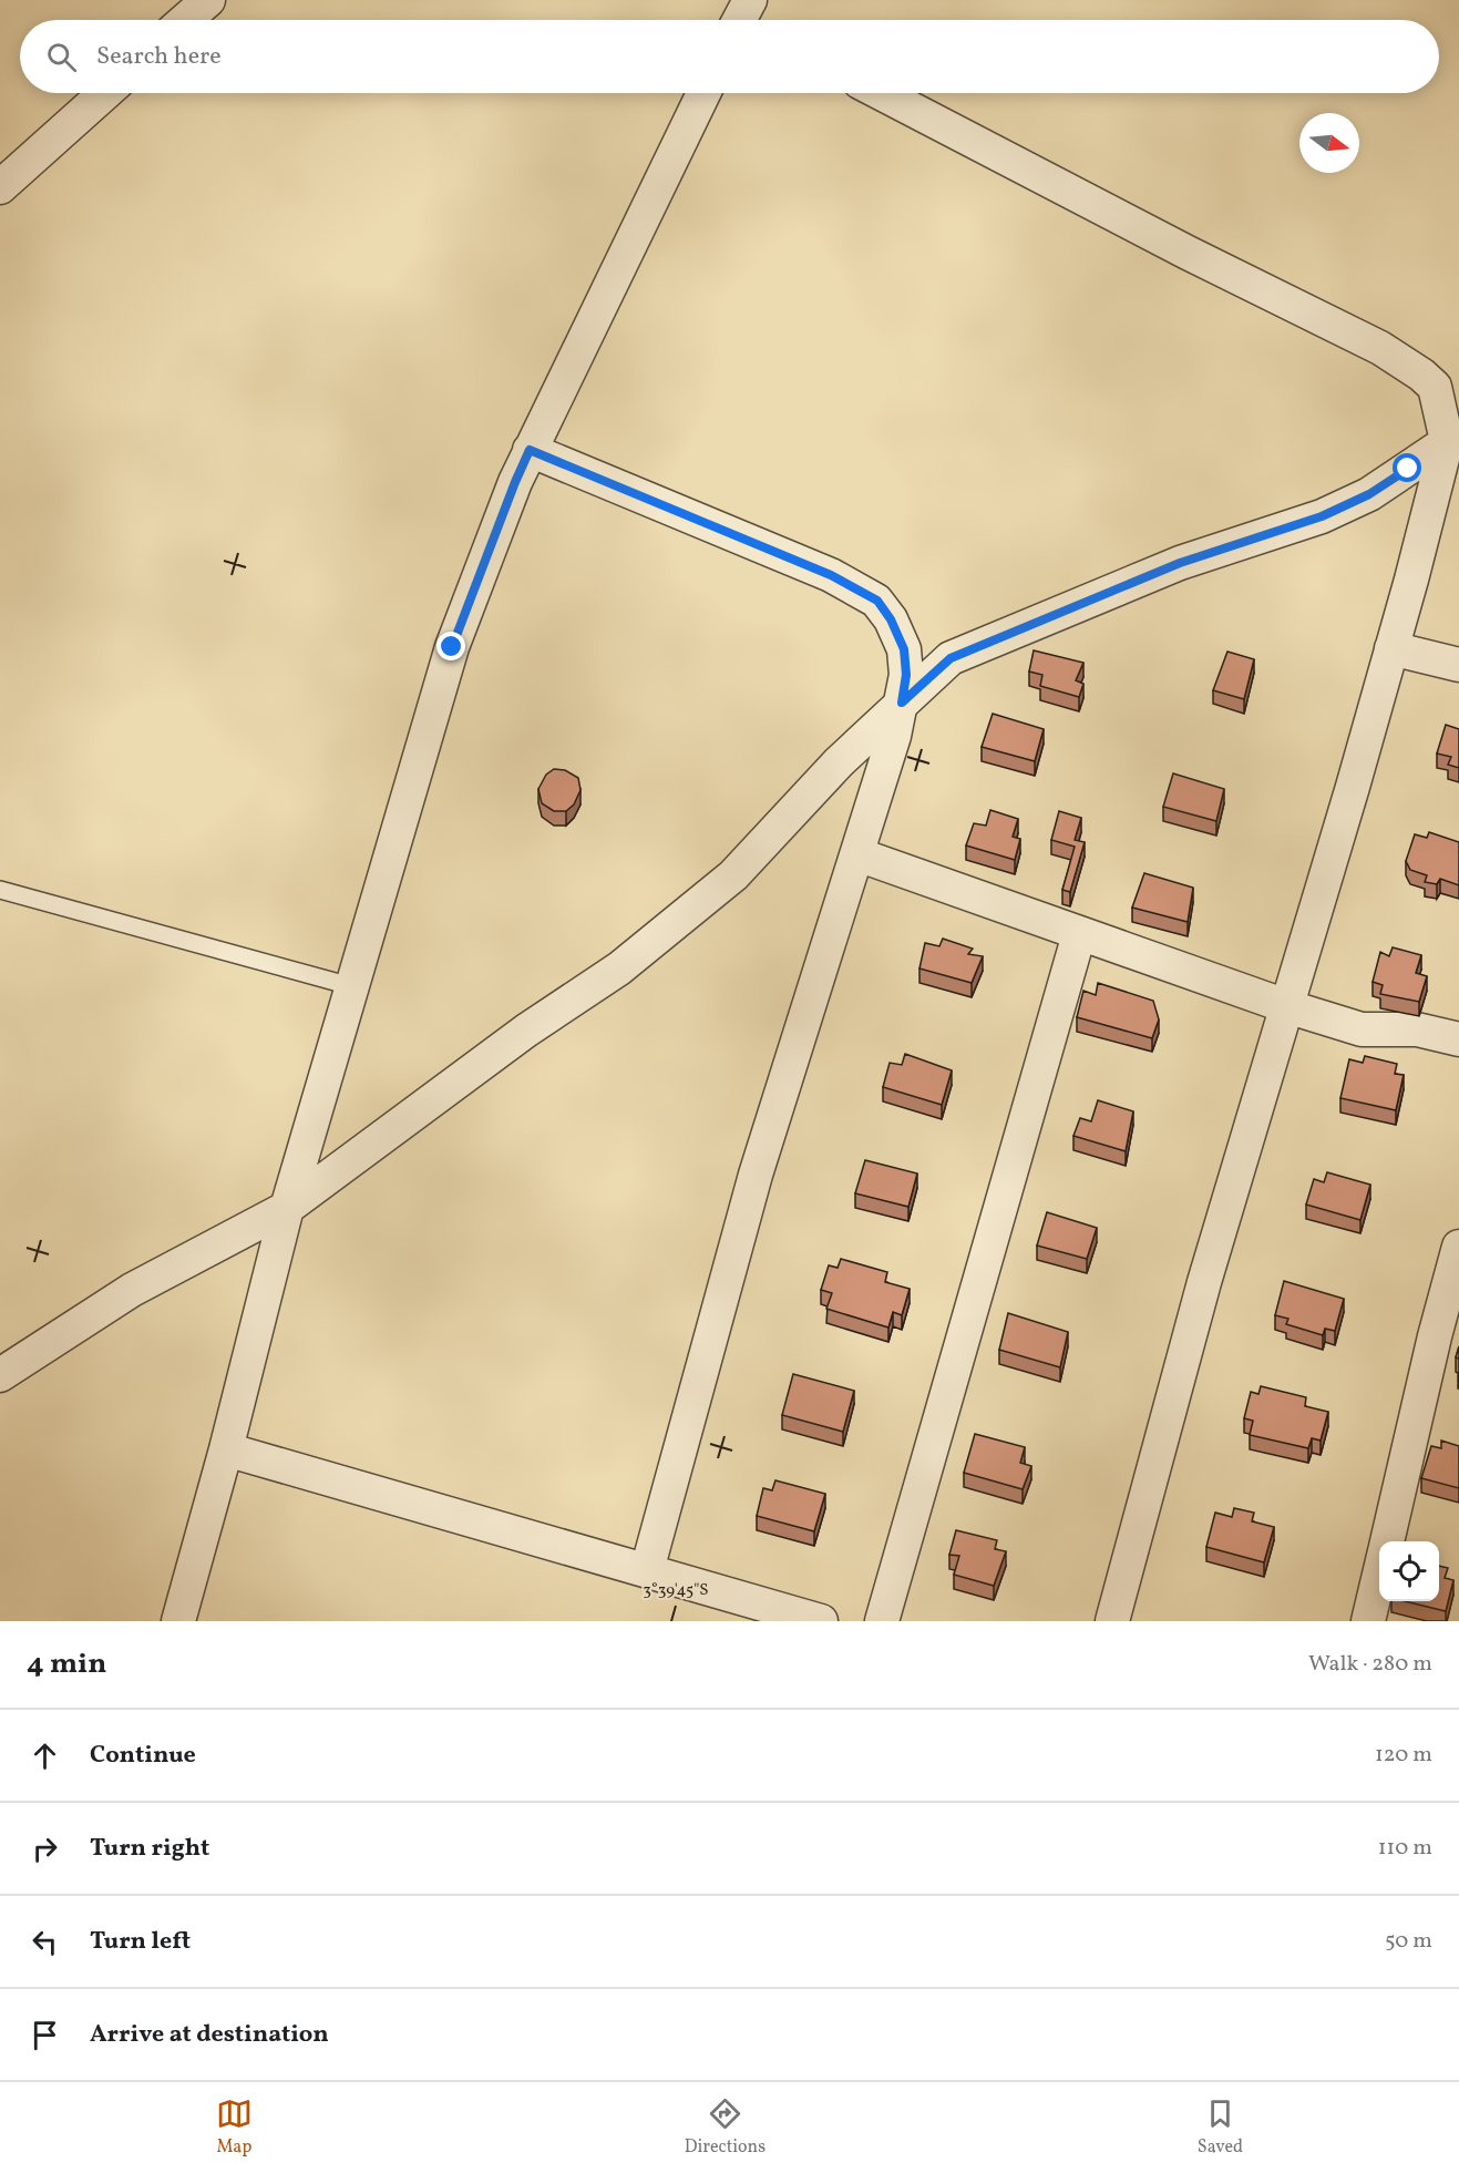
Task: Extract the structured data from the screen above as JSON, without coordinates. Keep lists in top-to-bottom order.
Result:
{
  "north": "right",
  "page": {
    "search": "Search here",
    "heading": ["4 min", "Walk · 280 m"],
    "list": [
      ["Continue", "120 m"],
      ["Turn right", "110 m"],
      ["Turn left", "50 m"],
      "Arrive at destination"
    ],
    "nav": ["Map", "Directions", "Saved"]
  },
  "coordinates": ["3°39'45\"S"]
}
